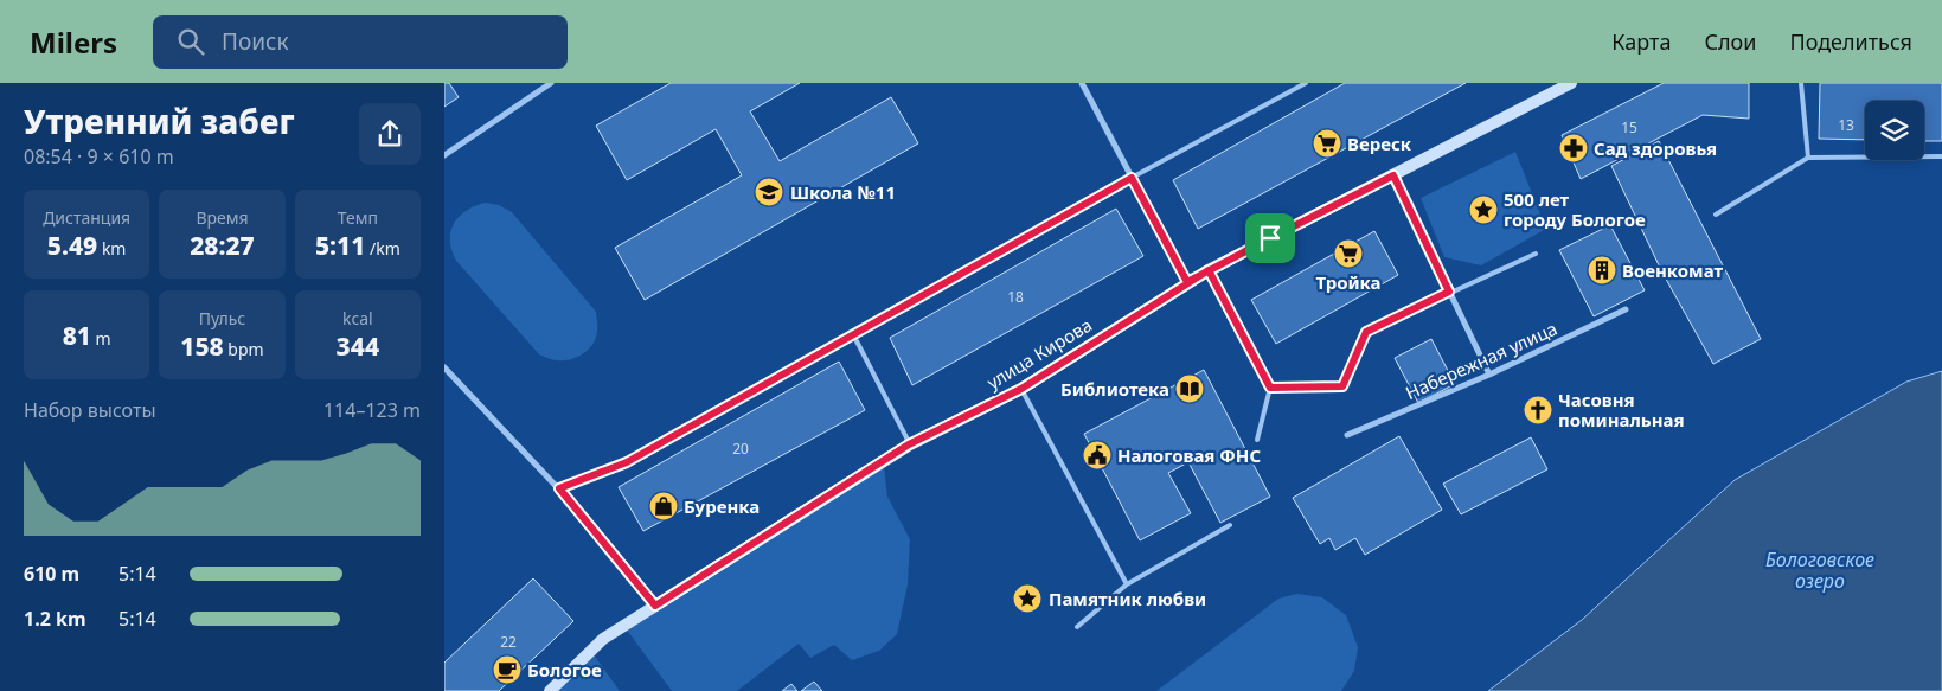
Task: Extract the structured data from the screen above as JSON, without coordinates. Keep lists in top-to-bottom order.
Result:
{
  "streets": {
    "main road": ["улица Кирова"],
    "street": ["Набережная улица"]
  },
  "water": ["Бологовское озеро"],
  "places": {
    "supermarket": ["Вереск", "Тройка"],
    "pharmacy": ["Сад здоровья"],
    "school or university": ["Школа №11"],
    "place": ["500 лет городу Бологое", "Памятник любви"],
    "building": ["Военкомат"],
    "library": ["Библиотека"],
    "church": ["Часовня поминальная"],
    "public building": ["Налоговая ФНС"],
    "shop": ["Буренка"],
    "cafe": ["Бологое"]
  },
  "house_numbers": [
    "13",
    "15",
    "18",
    "20",
    "22"
  ],
  "page": {
    "header": "Milers",
    "search": "Поиск",
    "nav": ["Карта", "Слои", "Поделиться"],
    "heading": ["Утренний забег", "08:54 · 9 × 610 m"],
    "stats": [
      ["Дистанция", "5.49 km"],
      ["Время", "28:27"],
      ["Темп", "5:11 /km"],
      ["81 m"],
      ["Пульс", "158 bpm"],
      ["kcal", "344"]
    ],
    "chart": ["Набор высоты", "114–123 m"],
    "list": [
      {
        "name": "610 m",
        "note": "5:14"
      },
      {
        "name": "1.2 km",
        "note": "5:14"
      }
    ]
  }
}
